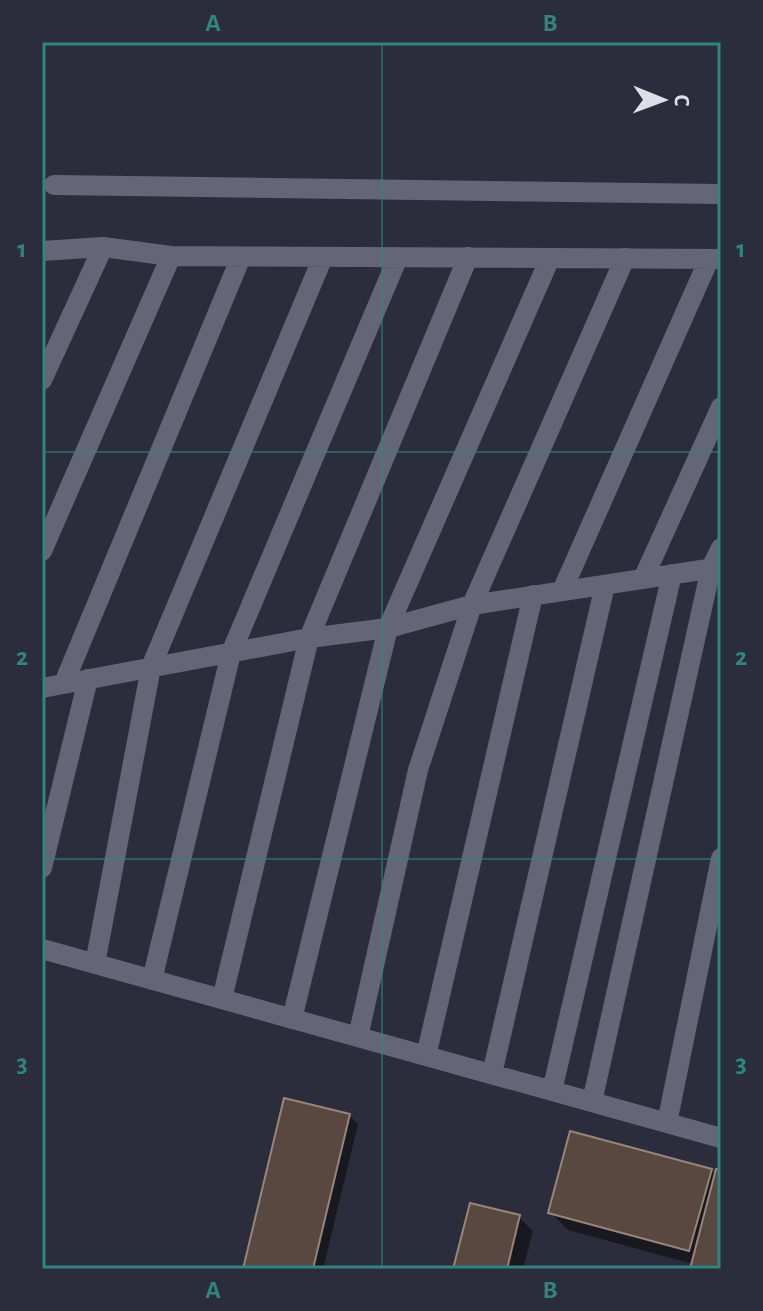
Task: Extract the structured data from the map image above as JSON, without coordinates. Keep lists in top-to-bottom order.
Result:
{
  "north": "right",
  "grid": {
    "columns": ["A", "B"],
    "rows": ["1", "2", "3"]
  }
}
